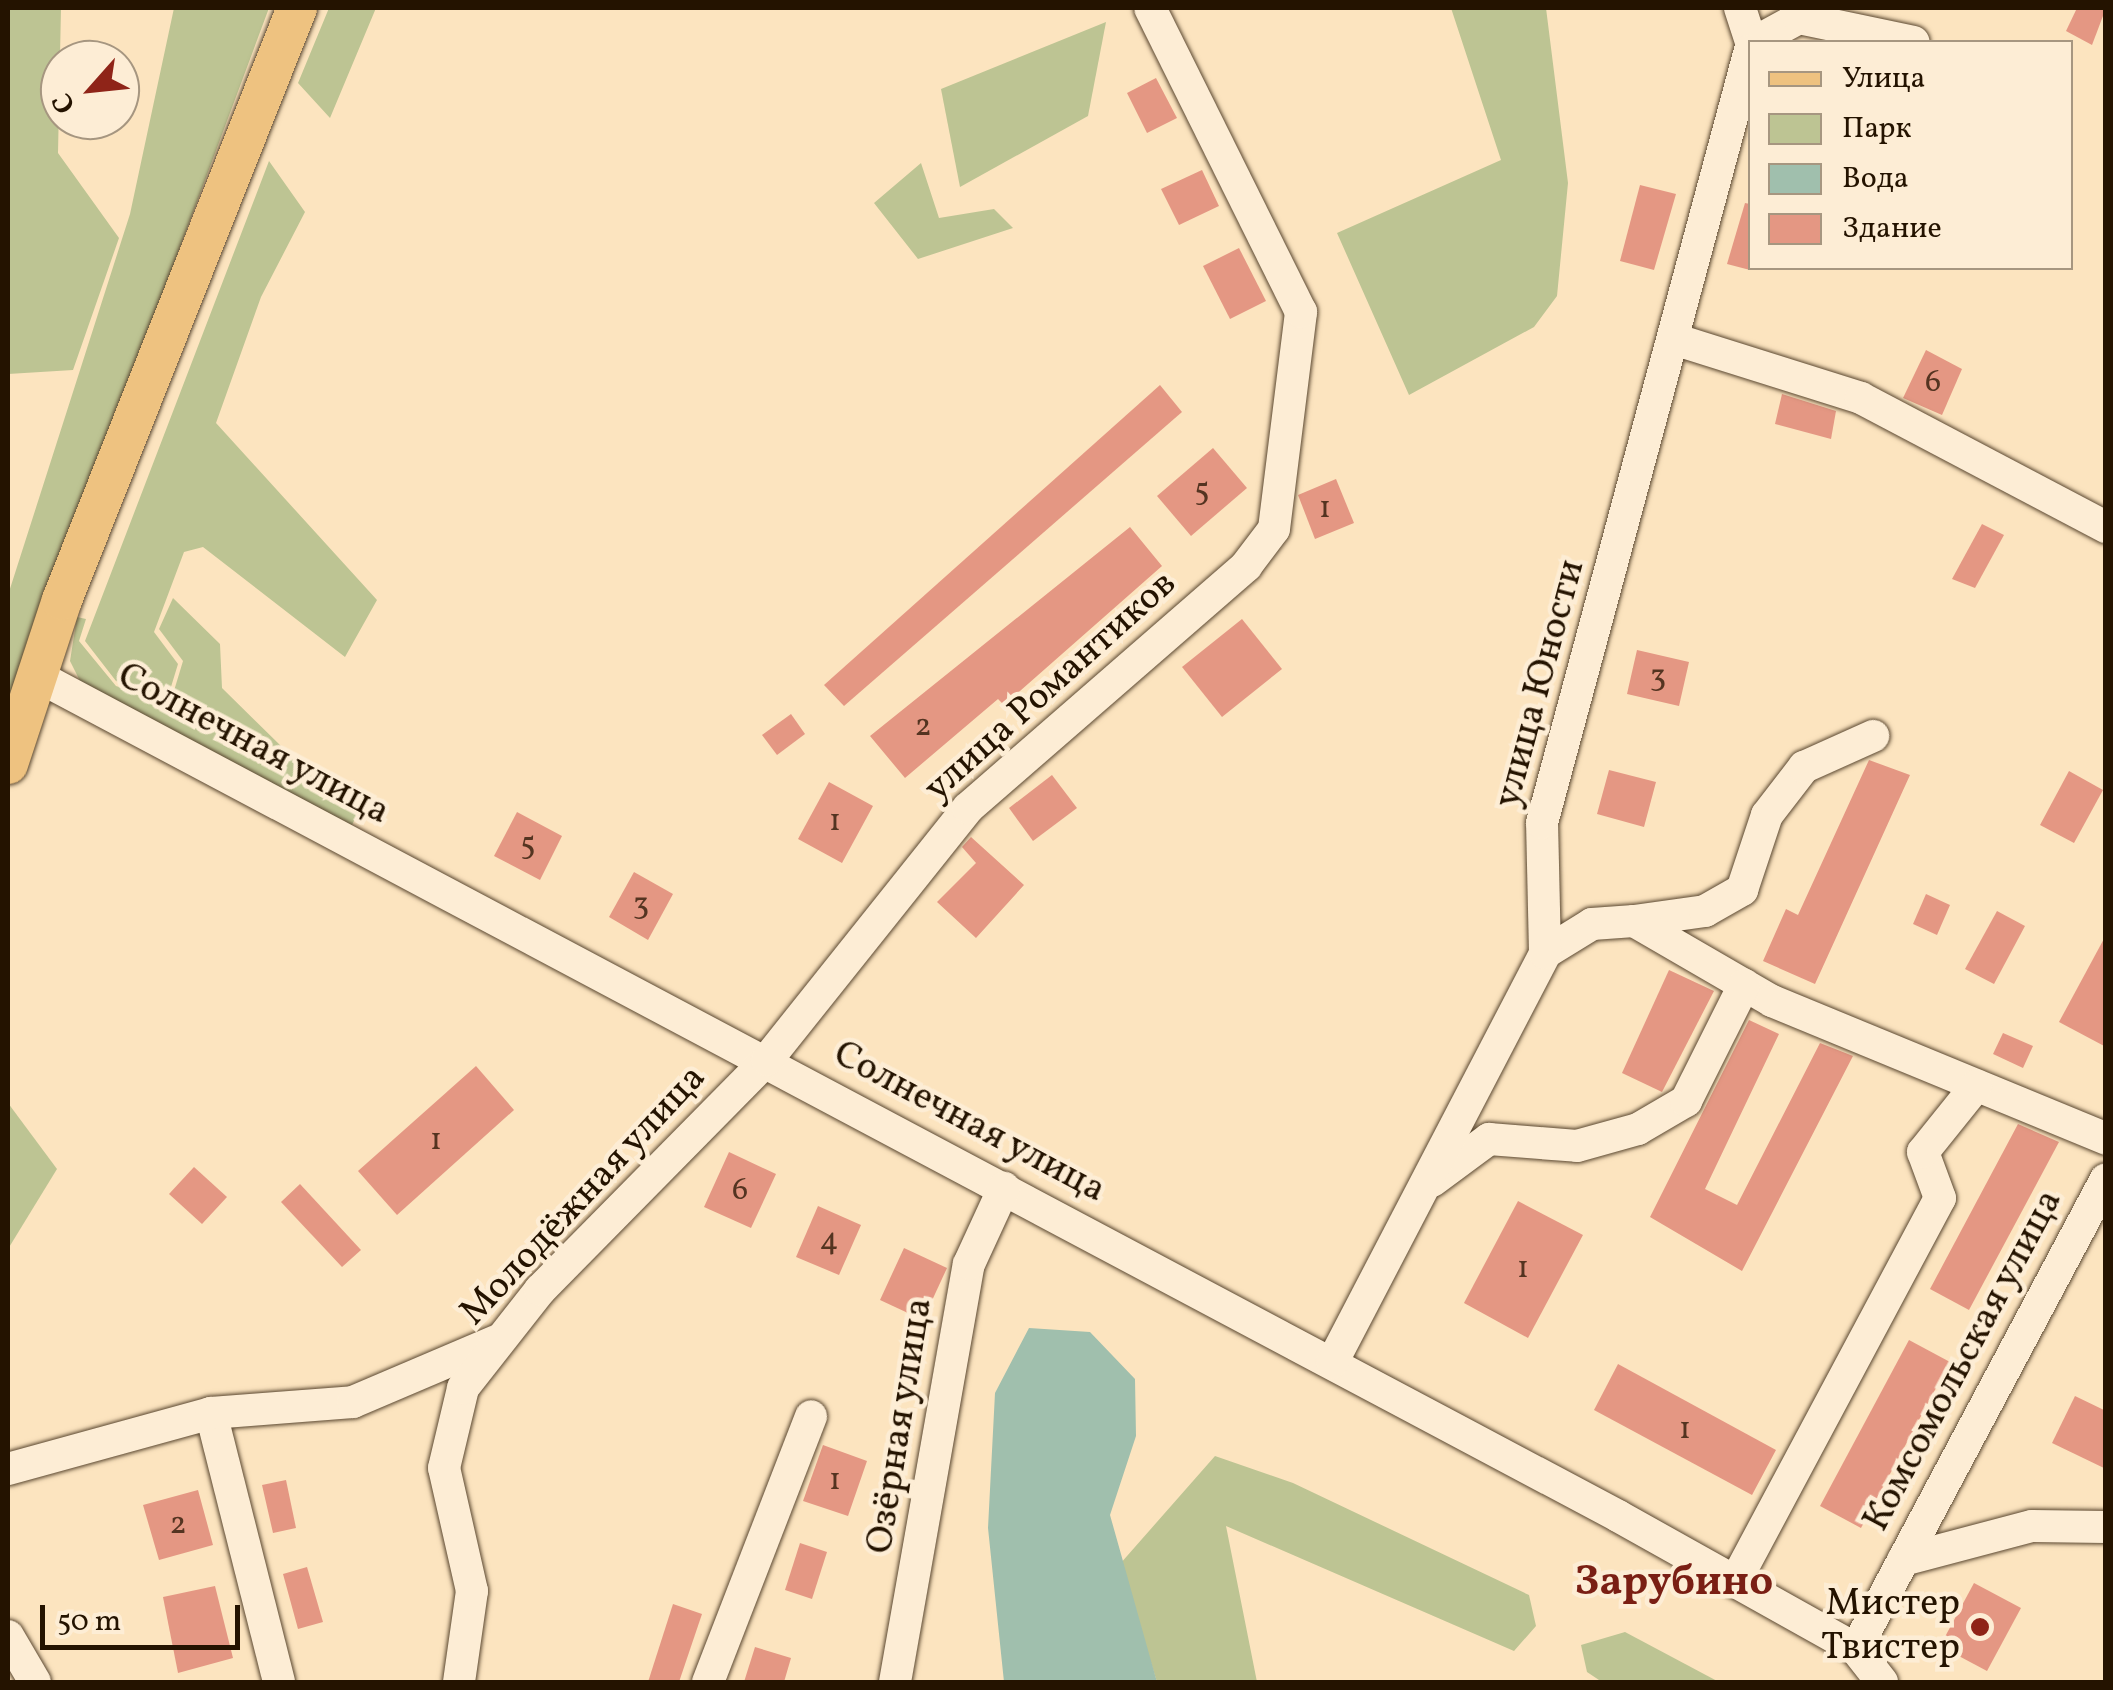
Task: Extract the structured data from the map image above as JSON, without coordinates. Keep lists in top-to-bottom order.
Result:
{
  "streets": {
    "street": [
      "улица Юности",
      "улица Романтиков",
      "Солнечная улица",
      "Молодёжная улица",
      "Комсомольская улица",
      "Озёрная улица"
    ]
  },
  "crossings": [
    ["улица Юности", "Солнечная улица"],
    ["улица Романтиков", "Солнечная улица"],
    ["улица Романтиков", "Молодёжная улица"],
    ["Солнечная улица", "Молодёжная улица"],
    ["Солнечная улица", "Комсомольская улица"],
    ["Солнечная улица", "Озёрная улица"]
  ],
  "districts": ["Зарубино"],
  "places": ["Мистер Твистер"],
  "house_numbers": [
    "6",
    "5",
    "1",
    "3",
    "2",
    "1",
    "5",
    "3",
    "1",
    "6",
    "4",
    "1",
    "1",
    "1",
    "2"
  ],
  "legend": [
    "Улица",
    "Парк",
    "Вода",
    "Здание"
  ],
  "scale_bar": "50 m",
  "north": "bottom left"
}
